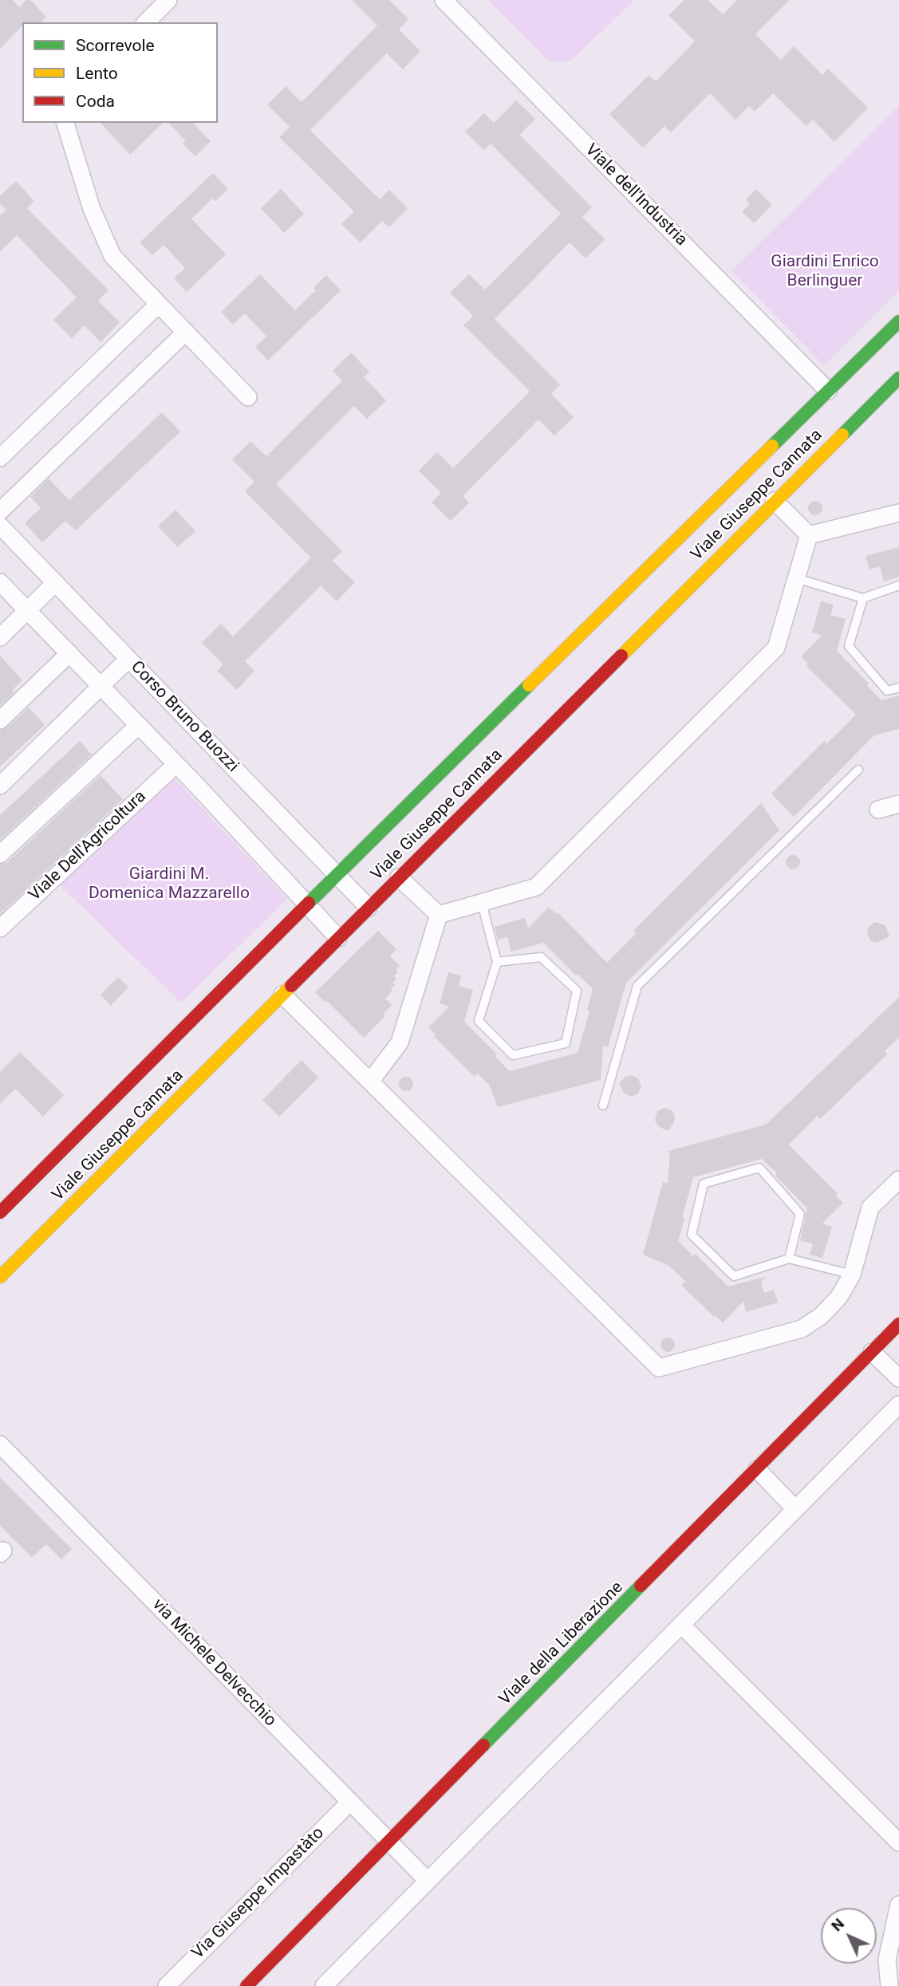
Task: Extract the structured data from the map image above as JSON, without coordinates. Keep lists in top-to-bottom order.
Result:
{
  "streets": {
    "street": [
      "Viale dell'Industria",
      "Viale Giuseppe Cannata",
      "Corso Bruno Buozzi",
      "Viale Dell'Agricoltura",
      "Viale della Liberazione",
      "via Michele Delvecchio",
      "Via Giuseppe Impastàto"
    ]
  },
  "crossings": [
    ["Viale dell'Industria", "Viale Giuseppe Cannata"],
    ["Viale Giuseppe Cannata", "Corso Bruno Buozzi"],
    ["Viale della Liberazione", "via Michele Delvecchio"],
    ["via Michele Delvecchio", "Via Giuseppe Impastàto"]
  ],
  "parks": ["Giardini Enrico Berlinguer", "Giardini M. Domenica Mazzarello"],
  "legend": ["Scorrevole", "Lento", "Coda"],
  "north": "top left"
}
